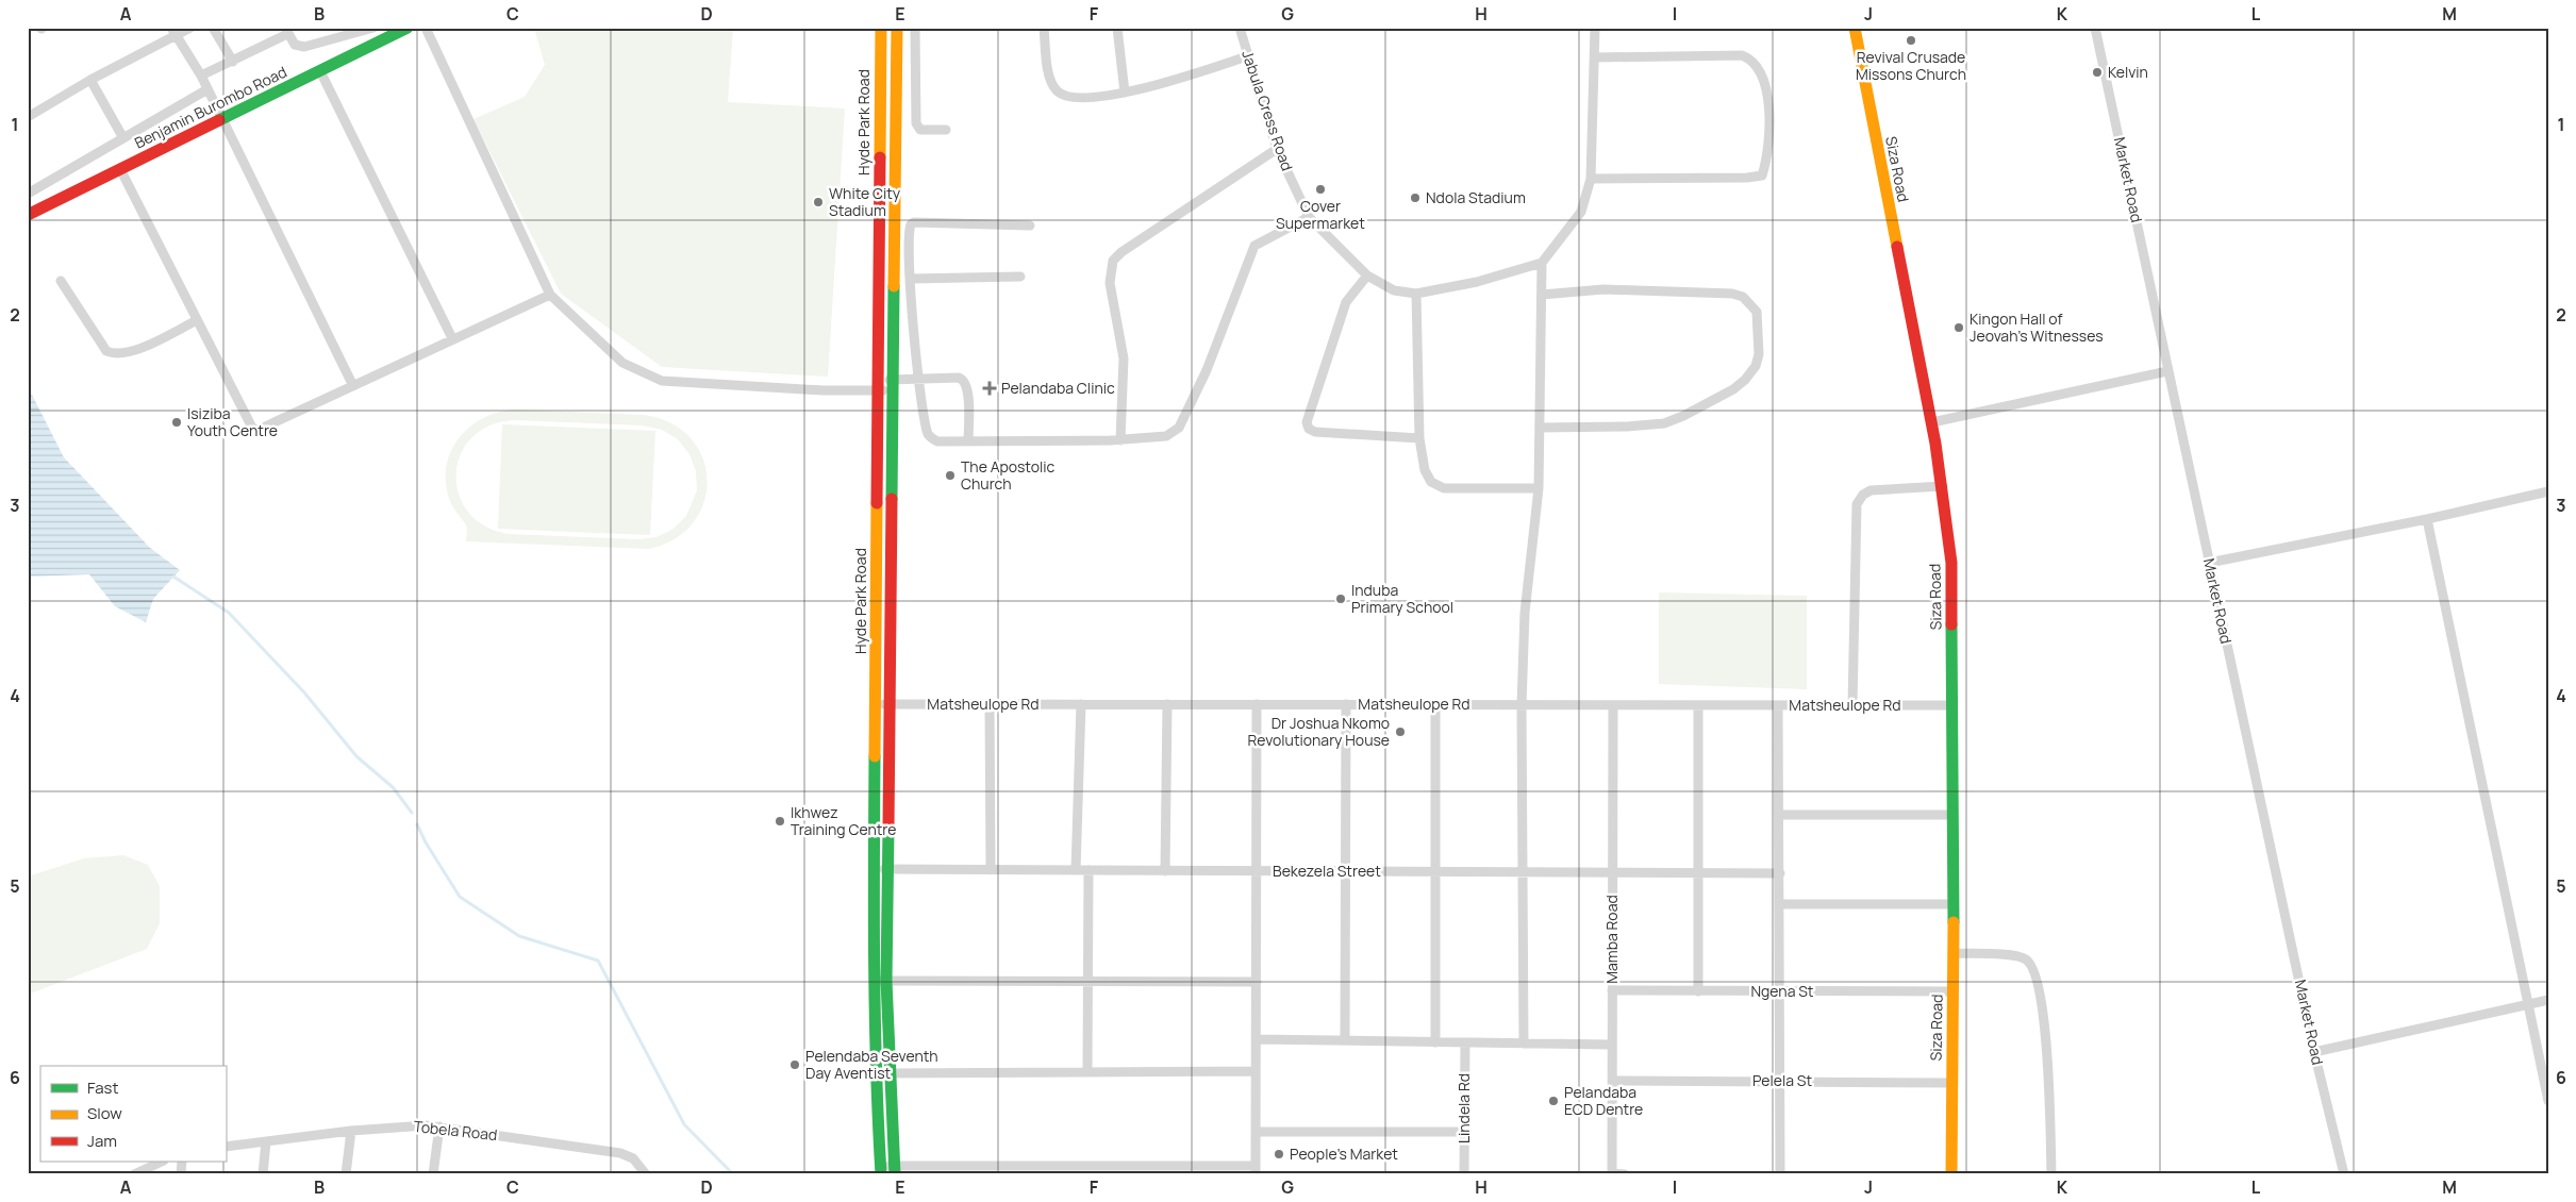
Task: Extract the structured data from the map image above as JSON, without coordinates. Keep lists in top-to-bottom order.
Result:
{
  "streets": {
    "street": [
      "Benjamin Burombo Road",
      "Jabula Cress Road",
      "Hyde Park Road",
      "Siza Road",
      "Market Road",
      "Matsheulope Rd",
      "Bekezela Street",
      "Mamba Road",
      "Ngena St",
      "Pelela St",
      "Lindela Rd",
      "Tobela Road"
    ]
  },
  "crossings": [
    ["Hyde Park Road", "Matsheulope Rd"],
    ["Hyde Park Road", "Bekezela Street"],
    ["Siza Road", "Matsheulope Rd"],
    ["Siza Road", "Ngena St"],
    ["Siza Road", "Pelela St"],
    ["Matsheulope Rd", "Mamba Road"],
    ["Bekezela Street", "Mamba Road"],
    ["Mamba Road", "Ngena St"],
    ["Mamba Road", "Pelela St"]
  ],
  "places": {
    "other": [
      "Revival Crusade Missons Church",
      "Kelvin",
      "Cover Supermarket",
      "Ndola Stadium",
      "White City Stadium",
      "Kingon Hall of Jeovah's Witnesses",
      "Isiziba Youth Centre",
      "The Apostolic Church",
      "Induba Primary School",
      "Dr Joshua Nkomo Revolutionary House",
      "Ikhwez Training Centre",
      "Pelendaba Seventh Day Aventist",
      "Pelandaba ECD Dentre",
      "People's Market"
    ],
    "health": ["Pelandaba Clinic"]
  },
  "legend": ["Fast", "Slow", "Jam"],
  "grid": {
    "columns": [
      "A",
      "B",
      "C",
      "D",
      "E",
      "F",
      "G",
      "H",
      "I",
      "J",
      "K",
      "L",
      "M"
    ],
    "rows": [
      "1",
      "2",
      "3",
      "4",
      "5",
      "6"
    ]
  }
}
